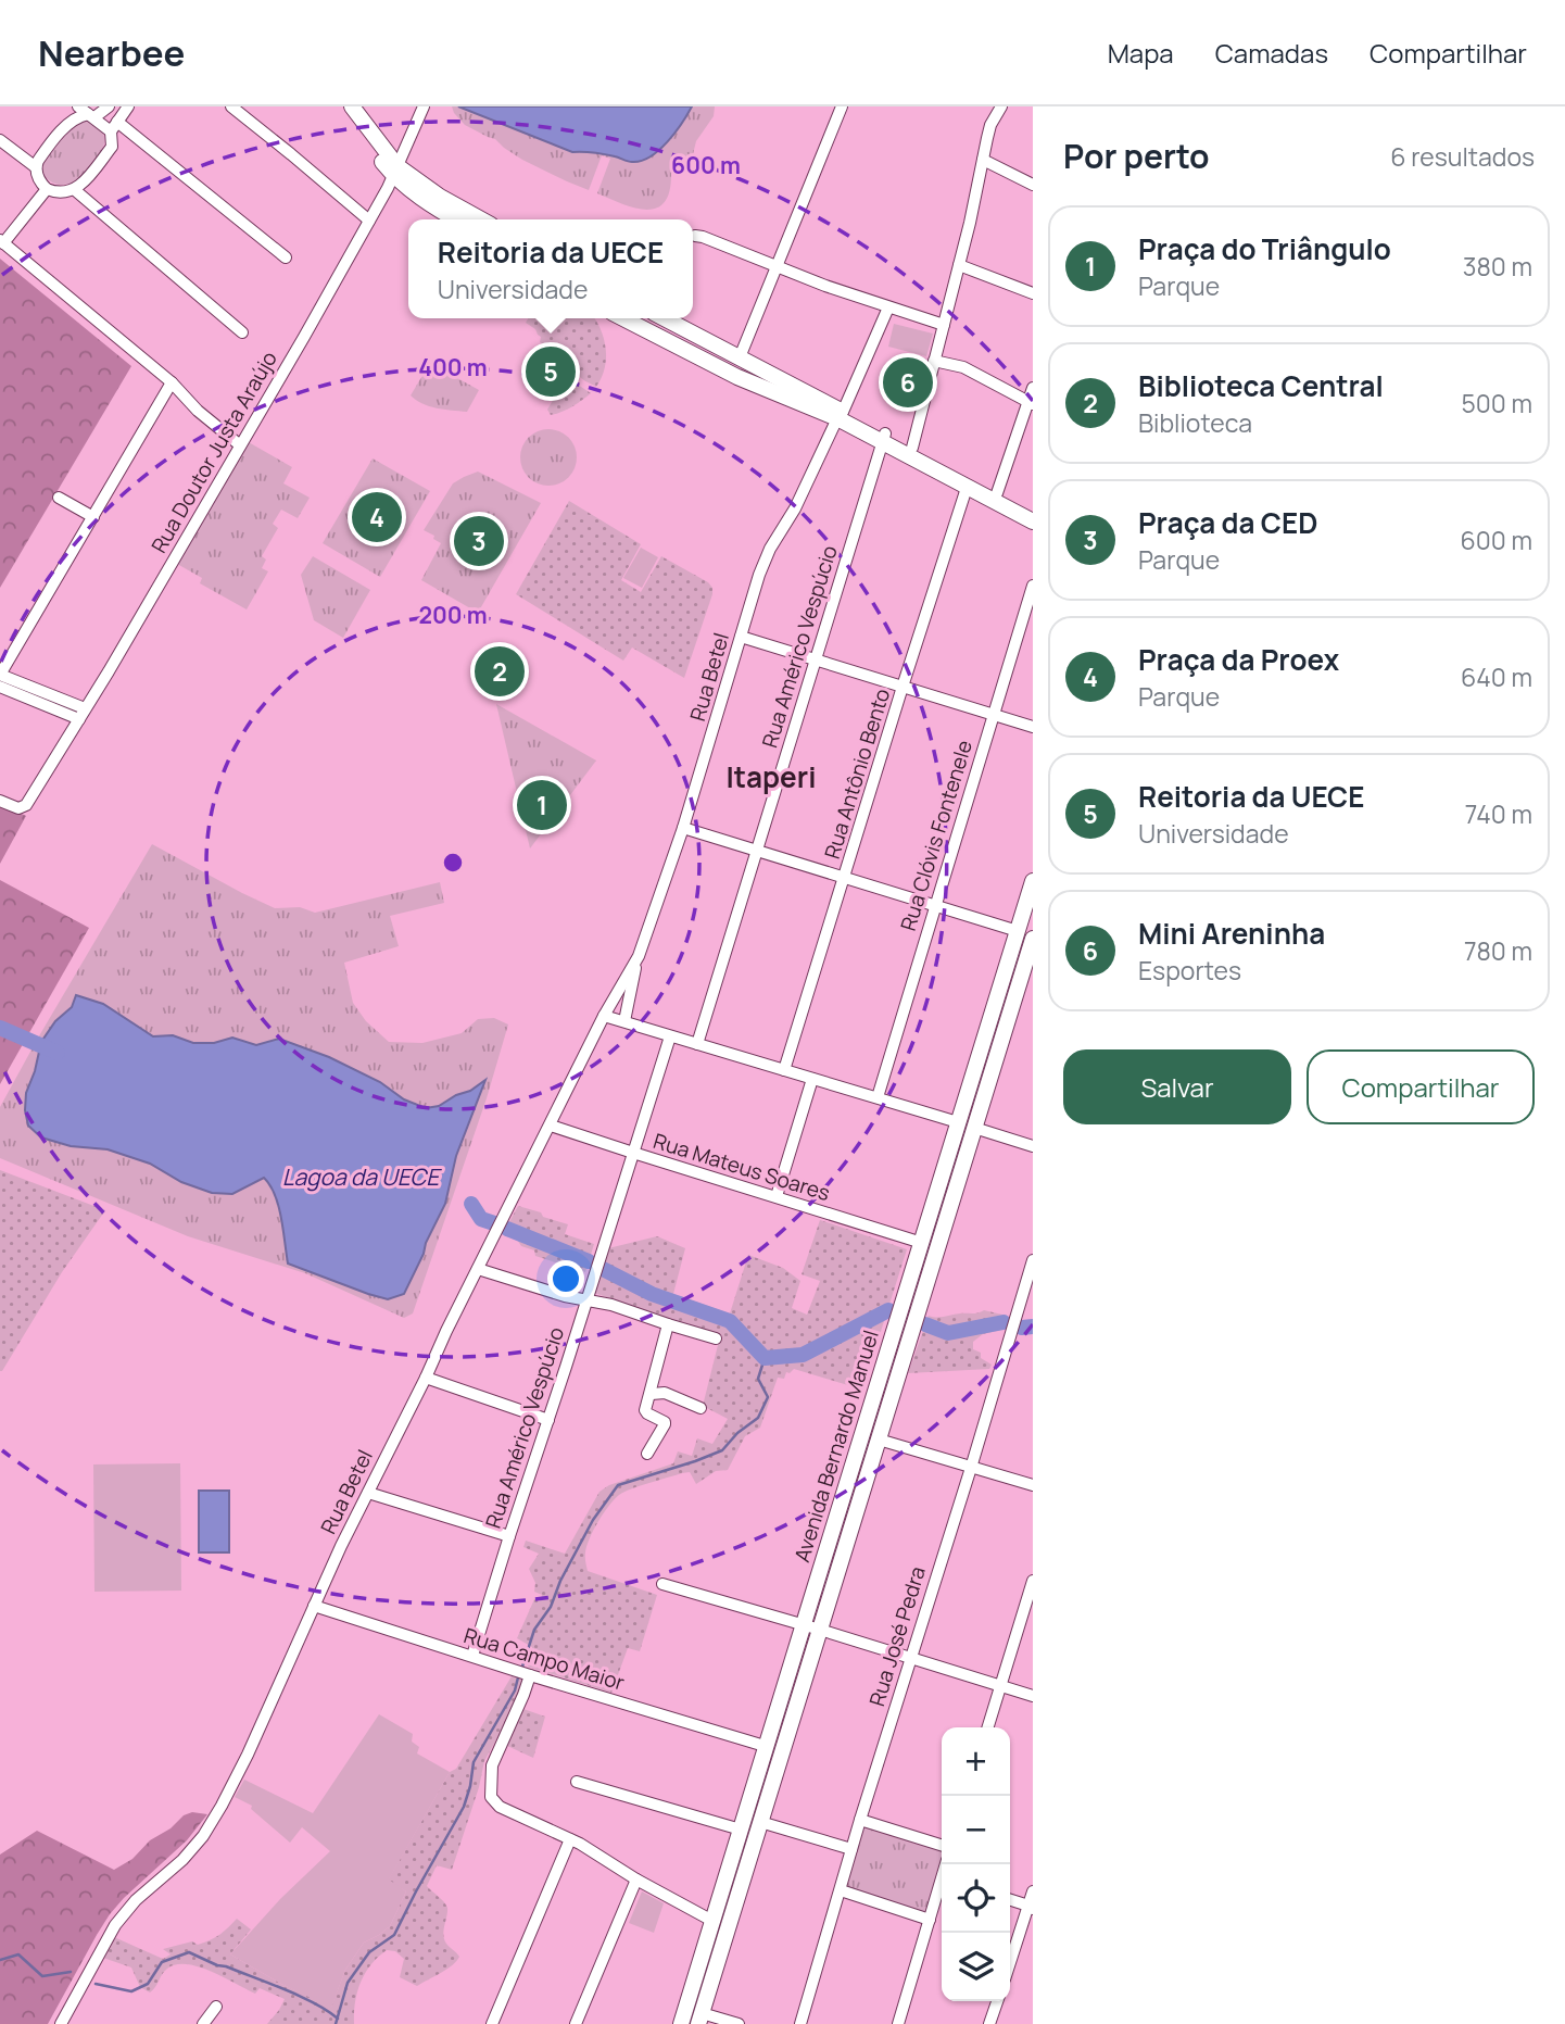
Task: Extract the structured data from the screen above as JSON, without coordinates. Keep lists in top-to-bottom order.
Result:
{
  "streets": {
    "main road": ["Avenida Bernardo Manuel"],
    "street": [
      "Rua Doutor Justa Araújo",
      "Rua Américo Vespúcio",
      "Rua Betel",
      "Rua Antônio Bento",
      "Rua Clóvis Fontenele",
      "Rua Mateus Soares",
      "Rua José Pedra",
      "Rua Campo Maior"
    ]
  },
  "crossings": [
    ["Rua Américo Vespúcio", "Rua Mateus Soares"],
    ["Rua Américo Vespúcio", "Rua Campo Maior"],
    ["Rua Betel", "Rua Mateus Soares"],
    ["Rua Betel", "Rua Campo Maior"],
    ["Rua Mateus Soares", "Avenida Bernardo Manuel"],
    ["Avenida Bernardo Manuel", "Rua Campo Maior"]
  ],
  "districts": ["Itaperi"],
  "water": ["Lagoa da UECE"],
  "page": {
    "header": "Nearbee",
    "nav": ["Mapa", "Camadas", "Compartilhar"],
    "heading": ["Por perto", "6 resultados"],
    "list": [
      {
        "mark": "1",
        "name": "Praça do Triângulo",
        "note": "Parque",
        "value": "380 m"
      },
      {
        "mark": "2",
        "name": "Biblioteca Central",
        "note": "Biblioteca",
        "value": "500 m"
      },
      {
        "mark": "3",
        "name": "Praça da CED",
        "note": "Parque",
        "value": "600 m"
      },
      {
        "mark": "4",
        "name": "Praça da Proex",
        "note": "Parque",
        "value": "640 m"
      },
      {
        "mark": "5",
        "name": "Reitoria da UECE",
        "note": "Universidade",
        "value": "740 m"
      },
      {
        "mark": "6",
        "name": "Mini Areninha",
        "note": "Esportes",
        "value": "780 m"
      }
    ],
    "popup": ["Reitoria da UECE", "Universidade"],
    "pins": [
      "5",
      "6",
      "4",
      "3",
      "2",
      "1"
    ],
    "buttons": ["Salvar", "Compartilhar"],
    "map_buttons": ["+", "−"]
  },
  "rings": ["600 m", "400 m", "200 m"]
}
